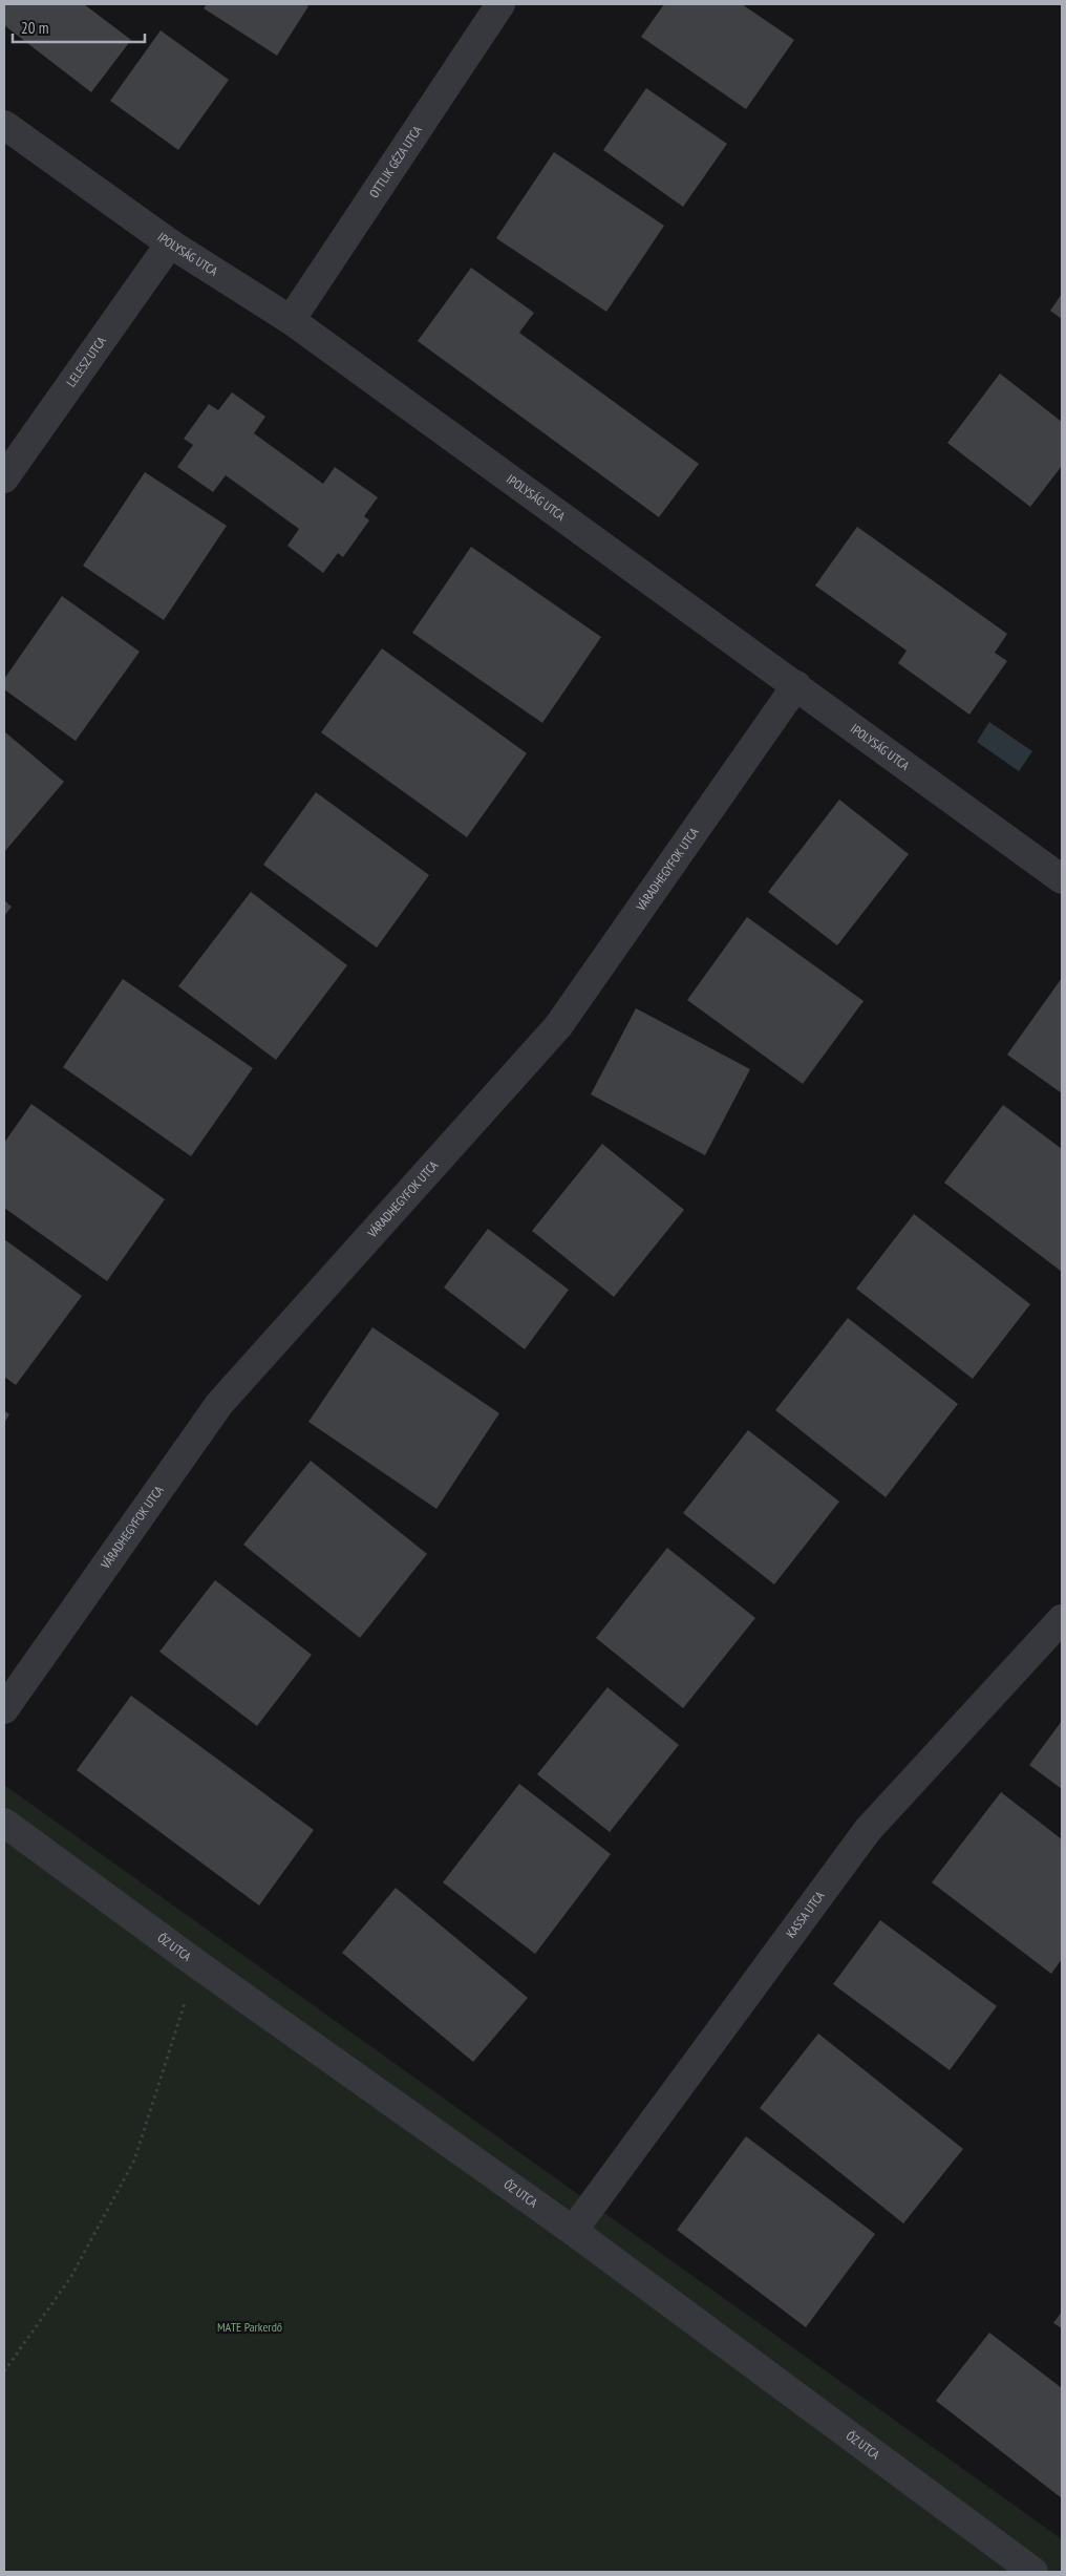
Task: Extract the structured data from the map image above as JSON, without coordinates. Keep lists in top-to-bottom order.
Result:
{
  "streets": {
    "street": [
      "OTTLIK GÉZA UTCA",
      "IPOLYSÁG UTCA",
      "LELESZ UTCA",
      "VÁRADHEGYFOK UTCA",
      "KASSA UTCA",
      "ŐZ UTCA"
    ]
  },
  "crossings": [
    ["OTTLIK GÉZA UTCA", "IPOLYSÁG UTCA"],
    ["IPOLYSÁG UTCA", "LELESZ UTCA"],
    ["IPOLYSÁG UTCA", "VÁRADHEGYFOK UTCA"],
    ["KASSA UTCA", "ŐZ UTCA"]
  ],
  "parks": ["MATE Parkerdő"],
  "scale_bar": "20 m"
}
